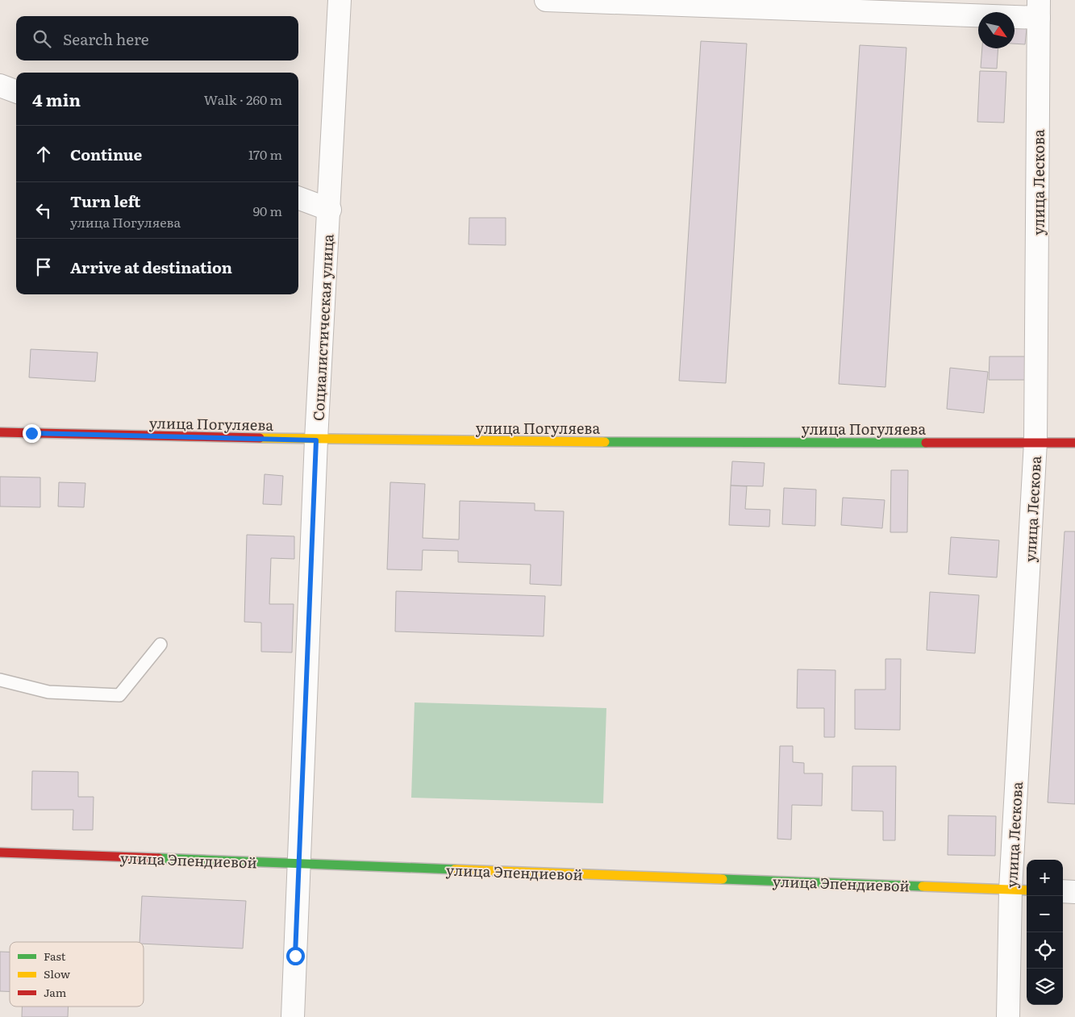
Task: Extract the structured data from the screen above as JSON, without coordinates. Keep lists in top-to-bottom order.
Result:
{
  "streets": {
    "street": [
      "улица Лескова",
      "Социалистическая улица",
      "улица Погуляева",
      "улица Эпендиевой"
    ]
  },
  "crossings": [
    ["улица Лескова", "улица Погуляева"],
    ["улица Лескова", "улица Эпендиевой"],
    ["Социалистическая улица", "улица Погуляева"],
    ["Социалистическая улица", "улица Эпендиевой"]
  ],
  "legend": ["Fast", "Slow", "Jam"],
  "north": "bottom right",
  "page": {
    "search": "Search here",
    "heading": ["4 min", "Walk · 260 m"],
    "list": [
      ["Continue", "170 m"],
      ["Turn left", "улица Погуляева", "90 m"],
      "Arrive at destination"
    ],
    "map_buttons": ["+", "−"]
  }
}
